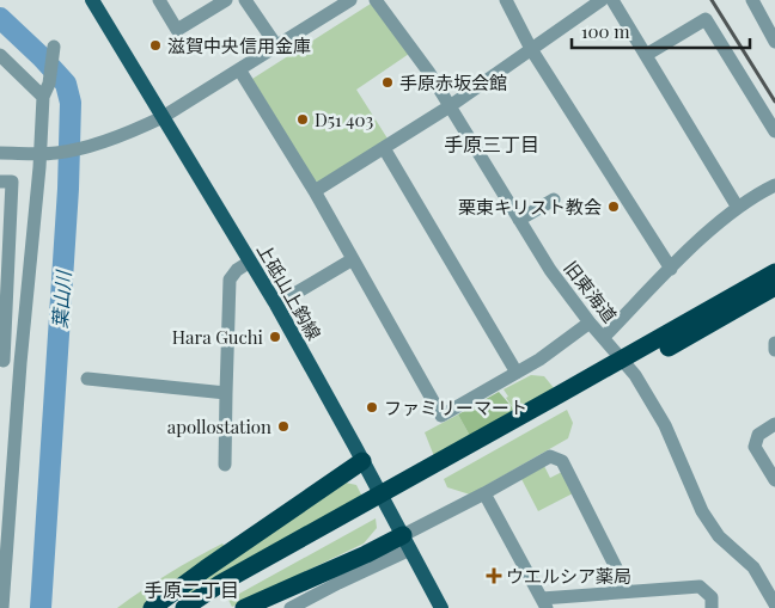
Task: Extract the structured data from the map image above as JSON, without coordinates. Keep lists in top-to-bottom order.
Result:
{
  "streets": {
    "main road": ["上砥山上鈎線"],
    "street": ["旧東海道"]
  },
  "districts": ["手原三丁目", "手原二丁目"],
  "water": ["葉山川"],
  "places": {
    "other": [
      "滋賀中央信用金庫",
      "手原赤坂会館",
      "D51 403",
      "栗東キリスト教会",
      "Hara Guchi",
      "ファミリーマート",
      "apollostation"
    ],
    "health": ["ウエルシア薬局"]
  },
  "scale_bar": "100 m"
}
